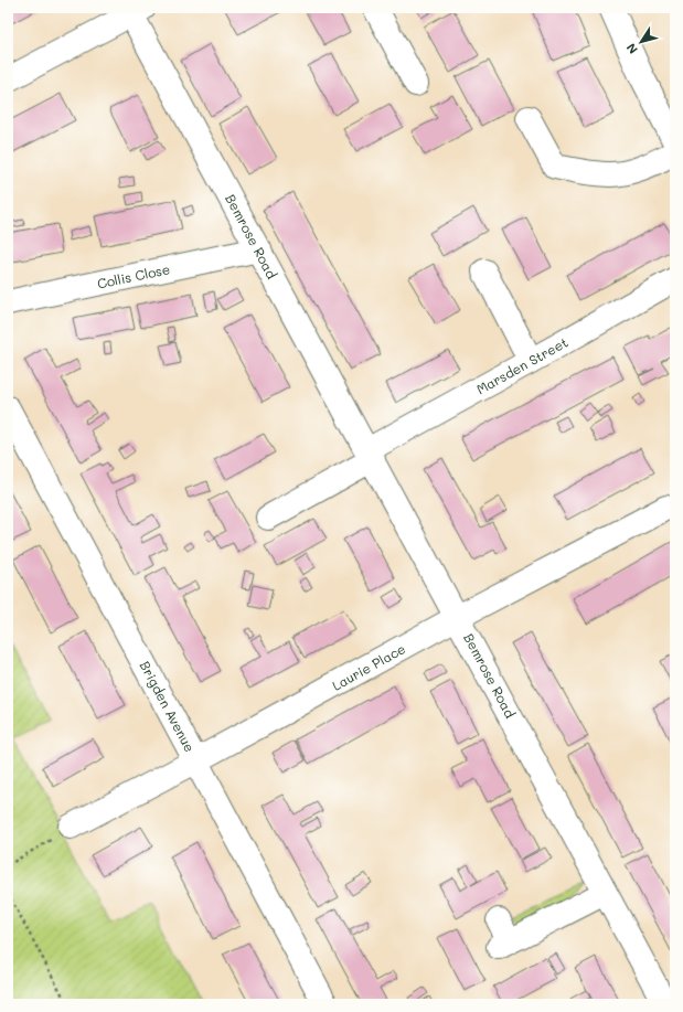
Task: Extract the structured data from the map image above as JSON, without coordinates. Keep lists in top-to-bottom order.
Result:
{
  "streets": {
    "street": [
      "Bemrose Road",
      "Collis Close",
      "Marsden Street",
      "Laurie Place",
      "Brigden Avenue"
    ]
  },
  "crossings": [
    ["Bemrose Road", "Collis Close"],
    ["Bemrose Road", "Marsden Street"],
    ["Bemrose Road", "Laurie Place"],
    ["Laurie Place", "Brigden Avenue"]
  ],
  "north": "bottom left"
}
